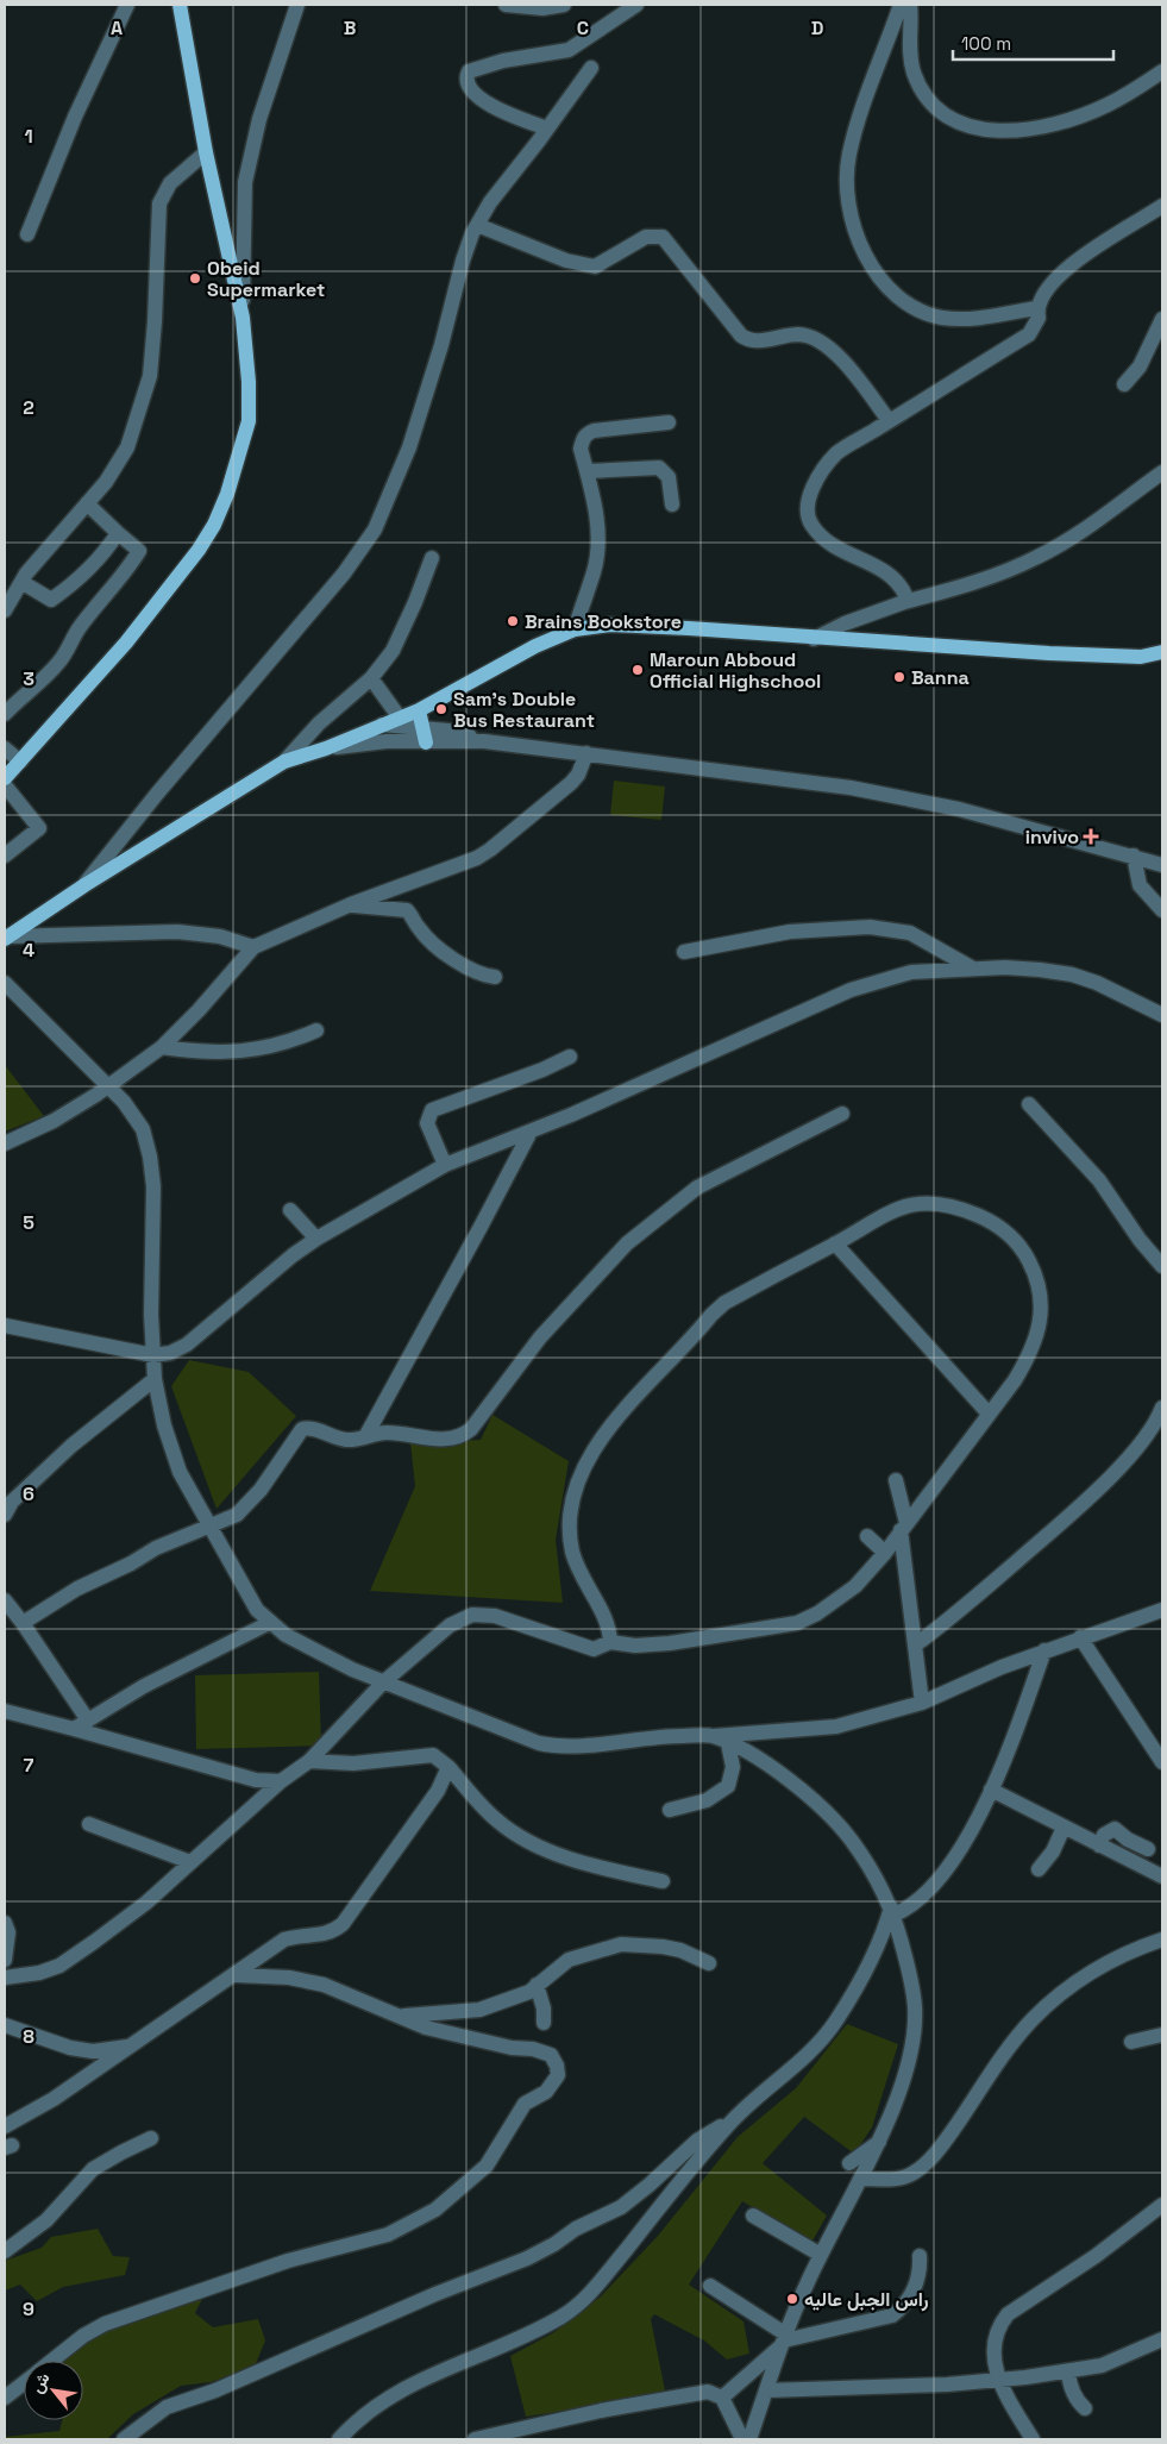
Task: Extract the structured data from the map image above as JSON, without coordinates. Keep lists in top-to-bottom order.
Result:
{
  "places": {
    "other": [
      "Obeid Supermarket",
      "Brains Bookstore",
      "Maroun Abboud Official Highschool",
      "Banna",
      "Sam's Double Bus Restaurant",
      "راس الجبل عاليه"
    ],
    "health": ["invivo"]
  },
  "scale_bar": "100 m",
  "north": "top left",
  "grid": {
    "columns": [
      "A",
      "B",
      "C",
      "D"
    ],
    "rows": [
      "1",
      "2",
      "3",
      "4",
      "5",
      "6",
      "7",
      "8",
      "9"
    ]
  }
}
